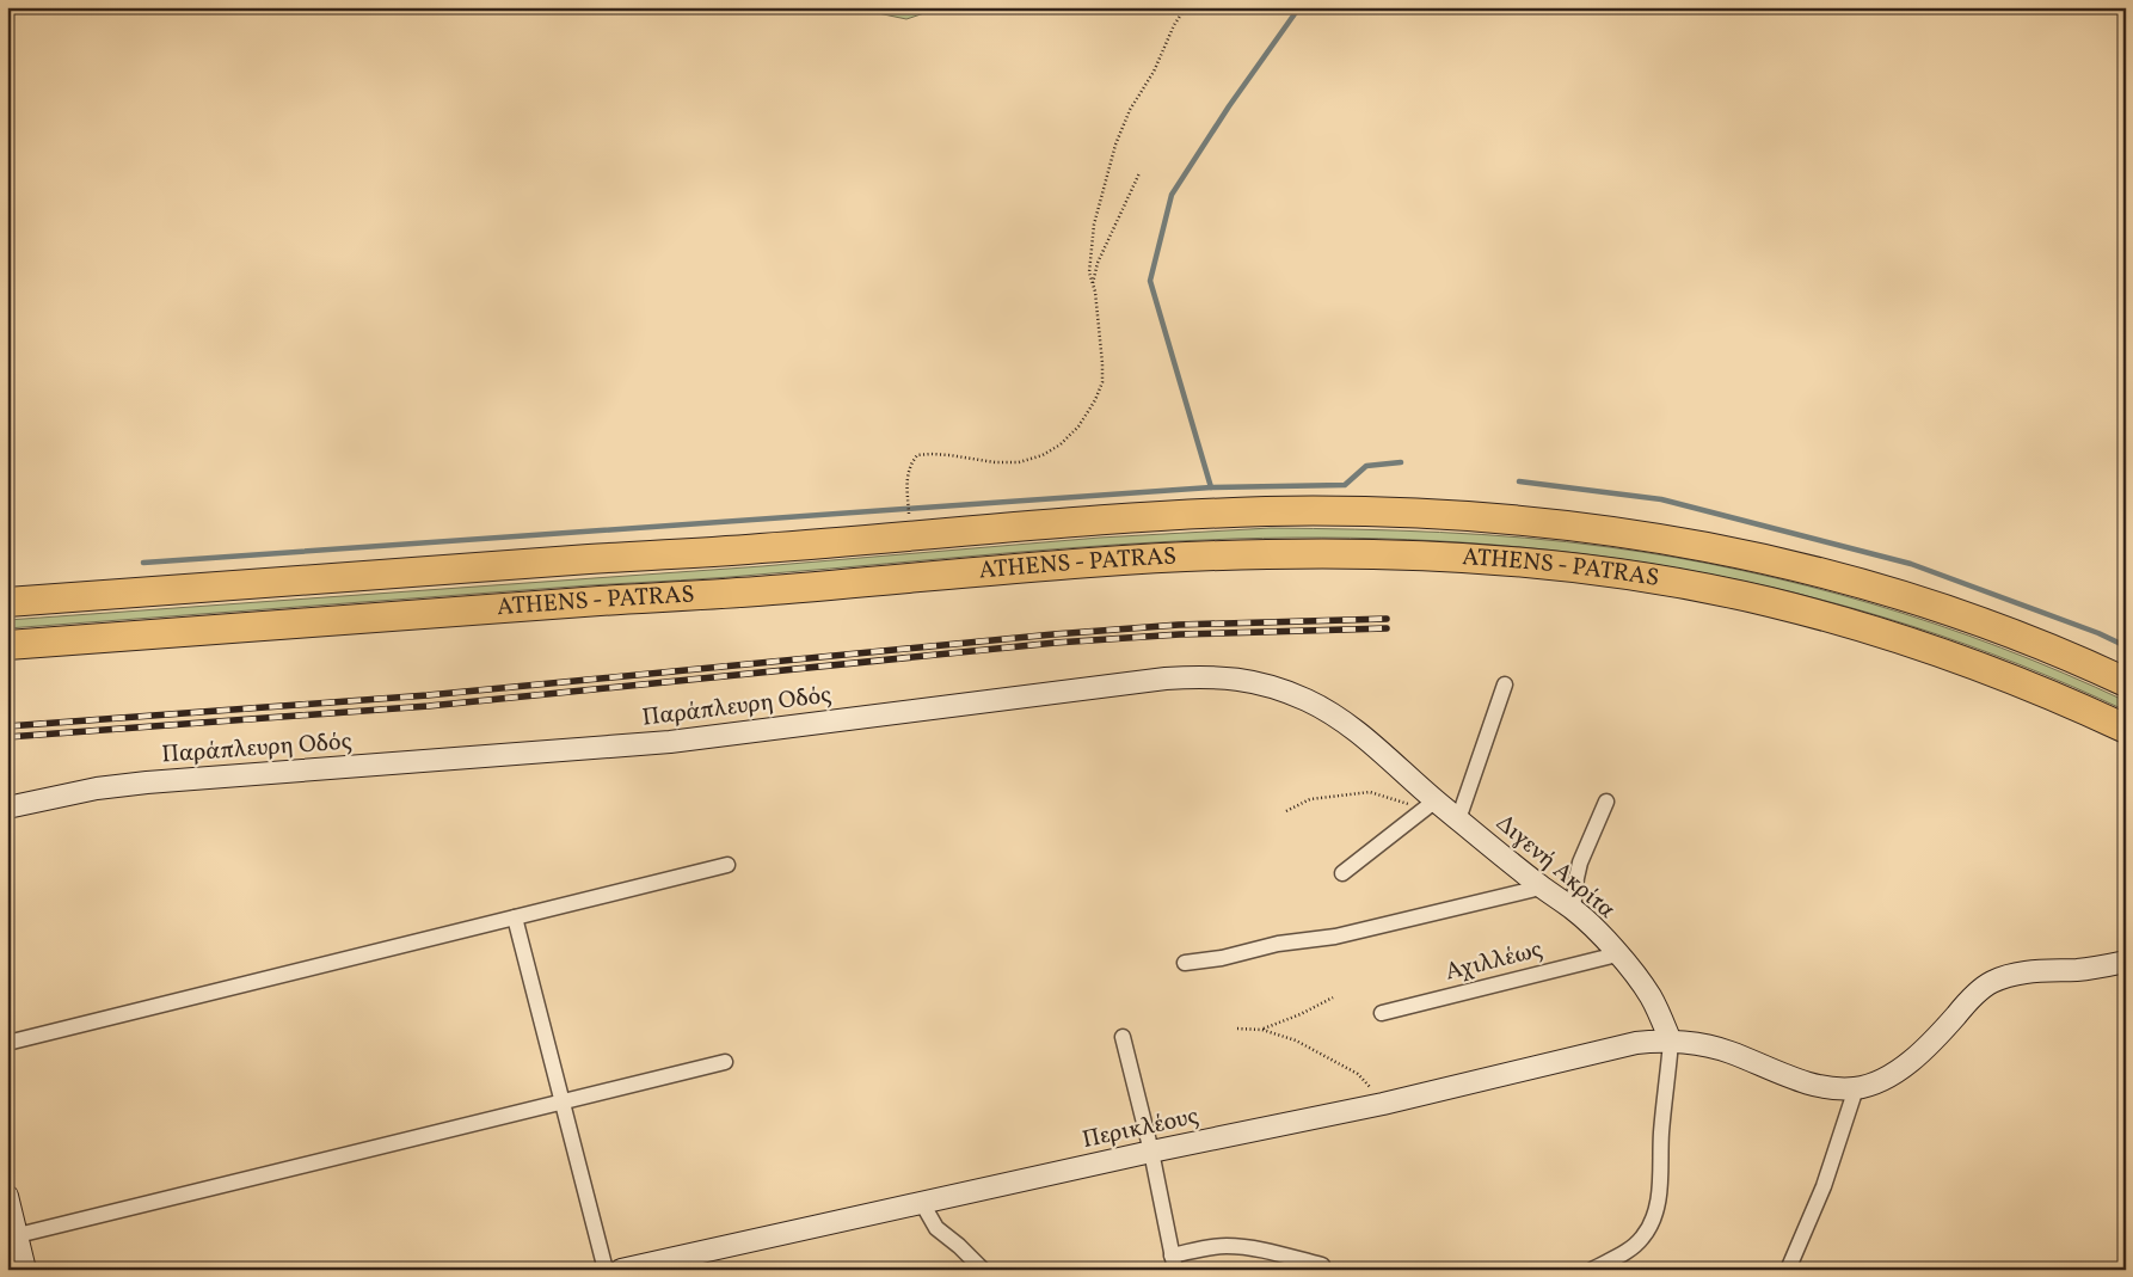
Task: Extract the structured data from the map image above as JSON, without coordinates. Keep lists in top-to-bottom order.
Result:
{
  "streets": {
    "highway": ["ATHENS - PATRAS"],
    "main road": ["Παράπλευρη Οδός", "Διγενή Ακρίτα", "Περικλέους"],
    "street": ["Αχιλλέως"]
  },
  "crossings": [
    ["Παράπλευρη Οδός", "Διγενή Ακρίτα"],
    ["Διγενή Ακρίτα", "Αχιλλέως"],
    ["Διγενή Ακρίτα", "Περικλέους"]
  ]
}
